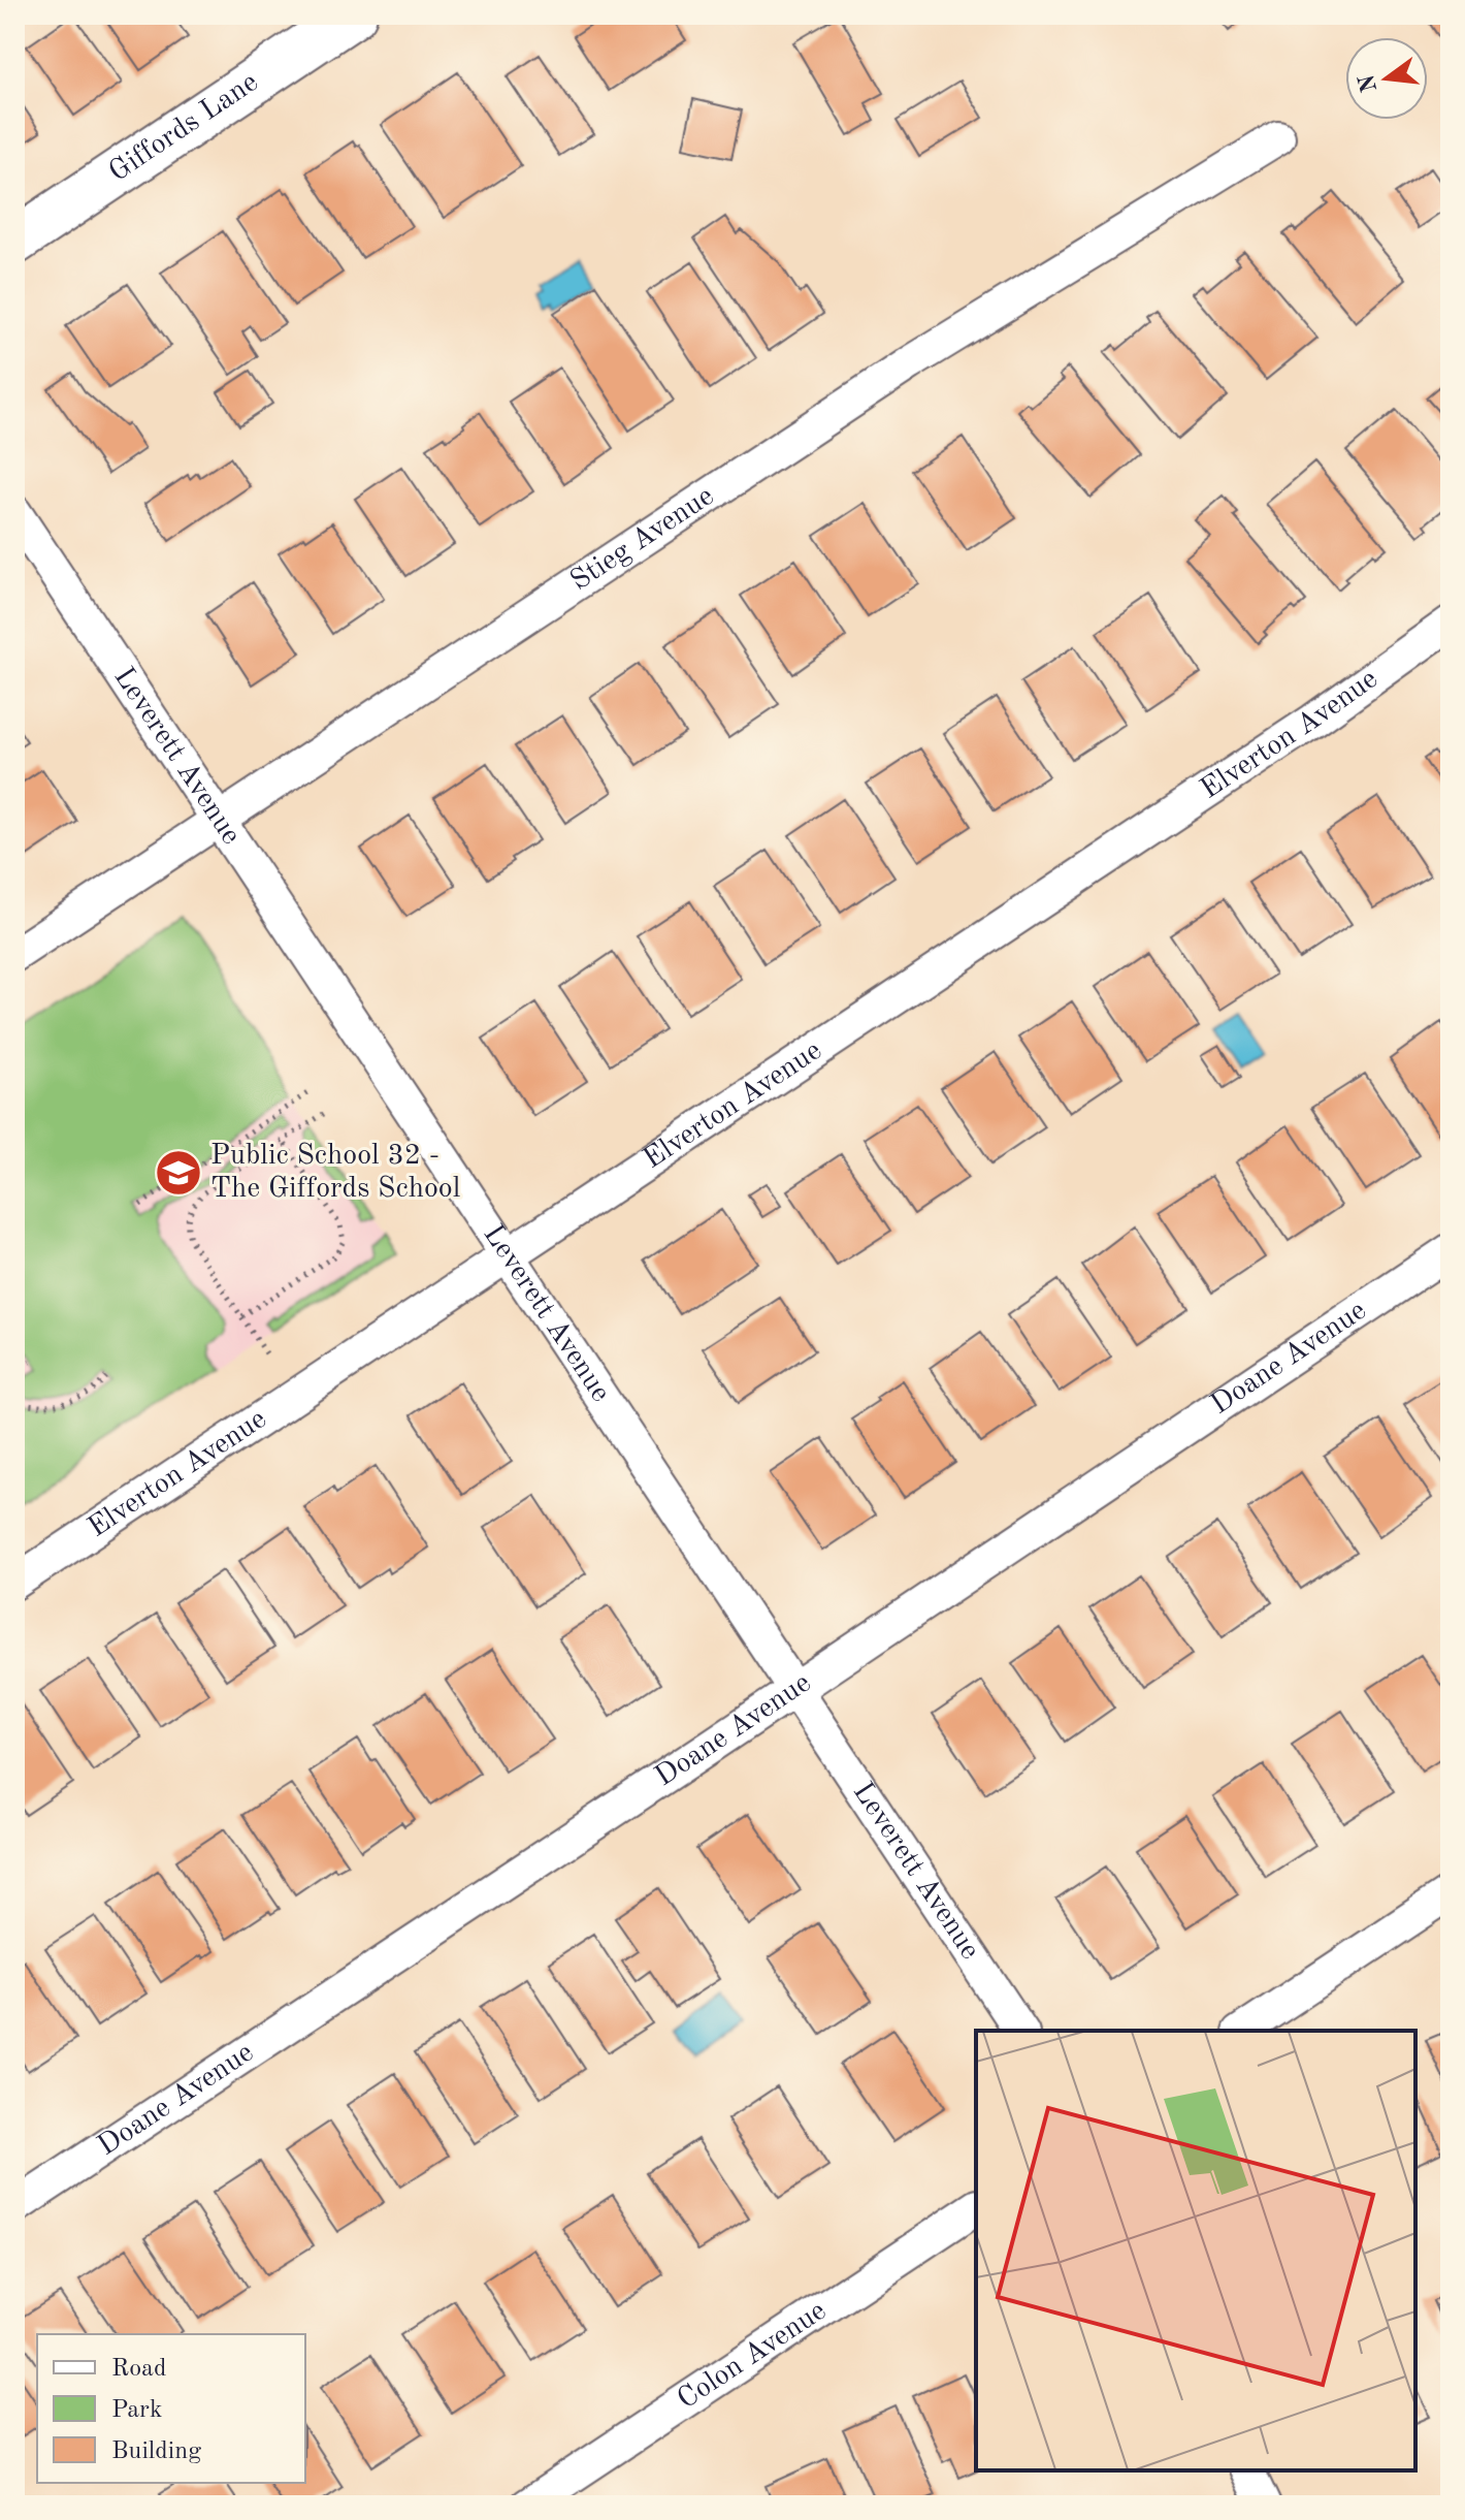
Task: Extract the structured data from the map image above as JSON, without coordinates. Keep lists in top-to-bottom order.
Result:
{
  "streets": {
    "street": [
      "Giffords Lane",
      "Stieg Avenue",
      "Elverton Avenue",
      "Leverett Avenue",
      "Doane Avenue",
      "Colon Avenue"
    ]
  },
  "crossings": [
    ["Stieg Avenue", "Leverett Avenue"],
    ["Elverton Avenue", "Leverett Avenue"],
    ["Leverett Avenue", "Doane Avenue"]
  ],
  "places": {
    "school or university": ["Public School 32 - The Giffords School"]
  },
  "legend": ["Road", "Park", "Building"],
  "north": "left"
}
